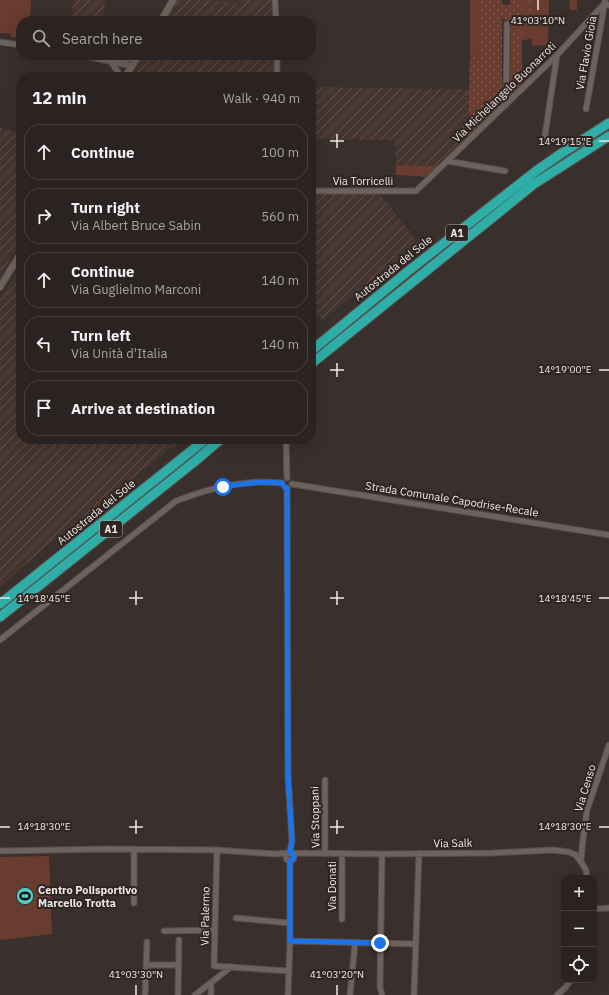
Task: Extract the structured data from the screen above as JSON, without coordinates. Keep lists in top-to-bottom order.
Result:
{
  "streets": {
    "highway": ["A1", "Autostrada del Sole"],
    "street": [
      "Via Flavio Gioia",
      "Via Michelangelo Buonarroti",
      "Via Torricelli",
      "Strada Comunale Capodrise-Recale",
      "Via Censo",
      "Via Stoppani",
      "Via Salk",
      "Via Donati",
      "Via Palermo"
    ]
  },
  "crossings": [
    ["Via Flavio Gioia", "Via Michelangelo Buonarroti"],
    ["Via Michelangelo Buonarroti", "Via Torricelli"],
    ["Via Censo", "Via Salk"],
    ["Via Stoppani", "Via Salk"],
    ["Via Salk", "Via Donati"],
    ["Via Salk", "Via Palermo"]
  ],
  "places": {
    "sports": ["Centro Polisportivo Marcello Trotta"]
  },
  "page": {
    "search": "Search here",
    "heading": ["12 min", "Walk · 940 m"],
    "list": [
      ["Continue", "100 m"],
      ["Turn right", "Via Albert Bruce Sabin", "560 m"],
      ["Continue", "Via Guglielmo Marconi", "140 m"],
      ["Turn left", "Via Unità d'Italia", "140 m"],
      "Arrive at destination"
    ],
    "map_buttons": ["+", "−"]
  },
  "coordinates": [
    "41°03'10\"N",
    "14°19'15\"E",
    "14°19'00\"E",
    "14°18'45\"E",
    "14°18'30\"E",
    "41°03'30\"N",
    "41°03'20\"N"
  ]
}
